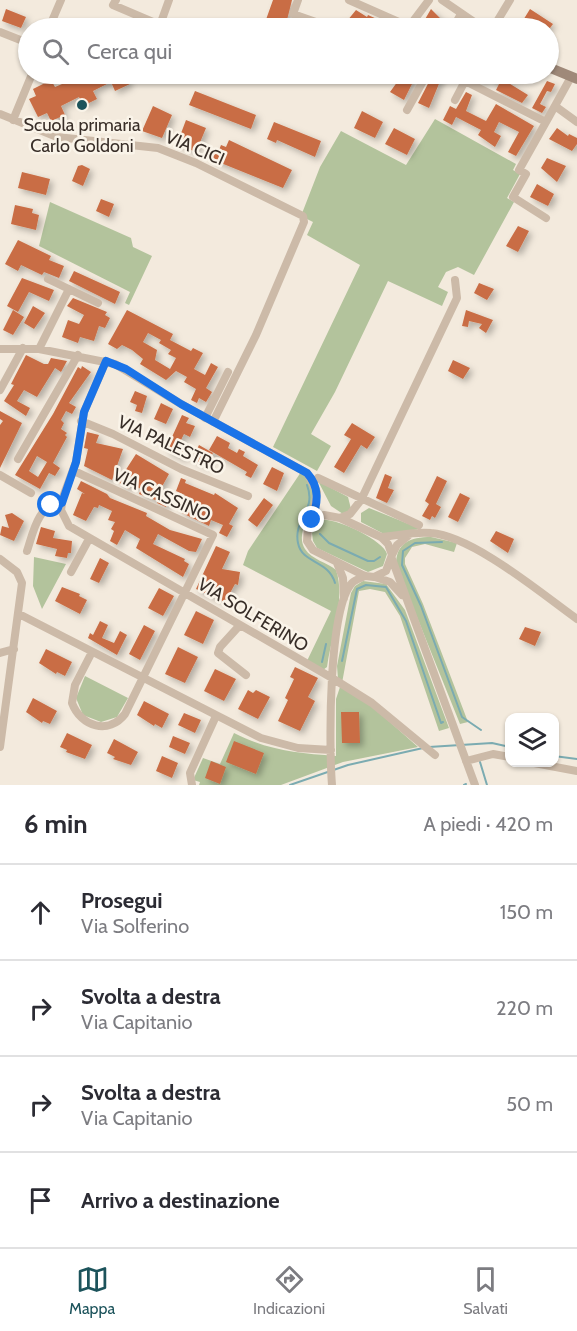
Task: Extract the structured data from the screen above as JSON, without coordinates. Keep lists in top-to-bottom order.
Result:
{
  "streets": {
    "street": [
      "VIA CICI",
      "VIA PALESTRO",
      "VIA CASSINO",
      "VIA SOLFERINO"
    ]
  },
  "crossings": [
    ["VIA CASSINO", "VIA SOLFERINO"]
  ],
  "places": ["Scuola primaria Carlo Goldoni"],
  "page": {
    "search": "Cerca qui",
    "heading": ["6 min", "A piedi · 420 m"],
    "list": [
      ["Prosegui", "Via Solferino", "150 m"],
      ["Svolta a destra", "Via Capitanio", "220 m"],
      ["Svolta a destra", "Via Capitanio", "50 m"],
      "Arrivo a destinazione"
    ],
    "nav": ["Mappa", "Indicazioni", "Salvati"]
  }
}
